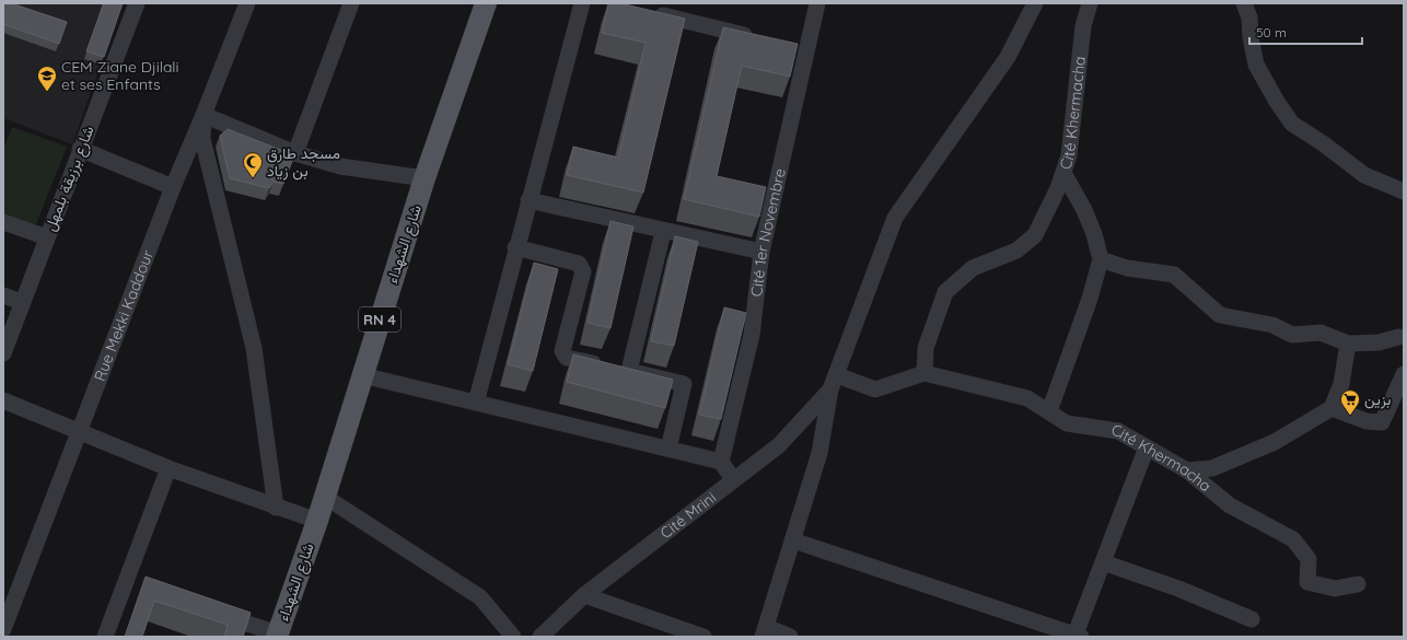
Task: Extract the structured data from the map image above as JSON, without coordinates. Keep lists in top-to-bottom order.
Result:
{
  "streets": {
    "main road": ["شارع الشهداء", "RN 4"],
    "street": [
      "Cité Khermacha",
      "شارع برزيقة بلمهل",
      "Cité 1er Novembre",
      "Rue Mekki Kaddour",
      "Cité Mrini"
    ]
  },
  "places": {
    "school or university": ["CEM Ziane Djilali et ses Enfants"],
    "mosque": ["مسجد طارق بن زياد"],
    "supermarket": ["بزين"]
  },
  "scale_bar": "50 m"
}
